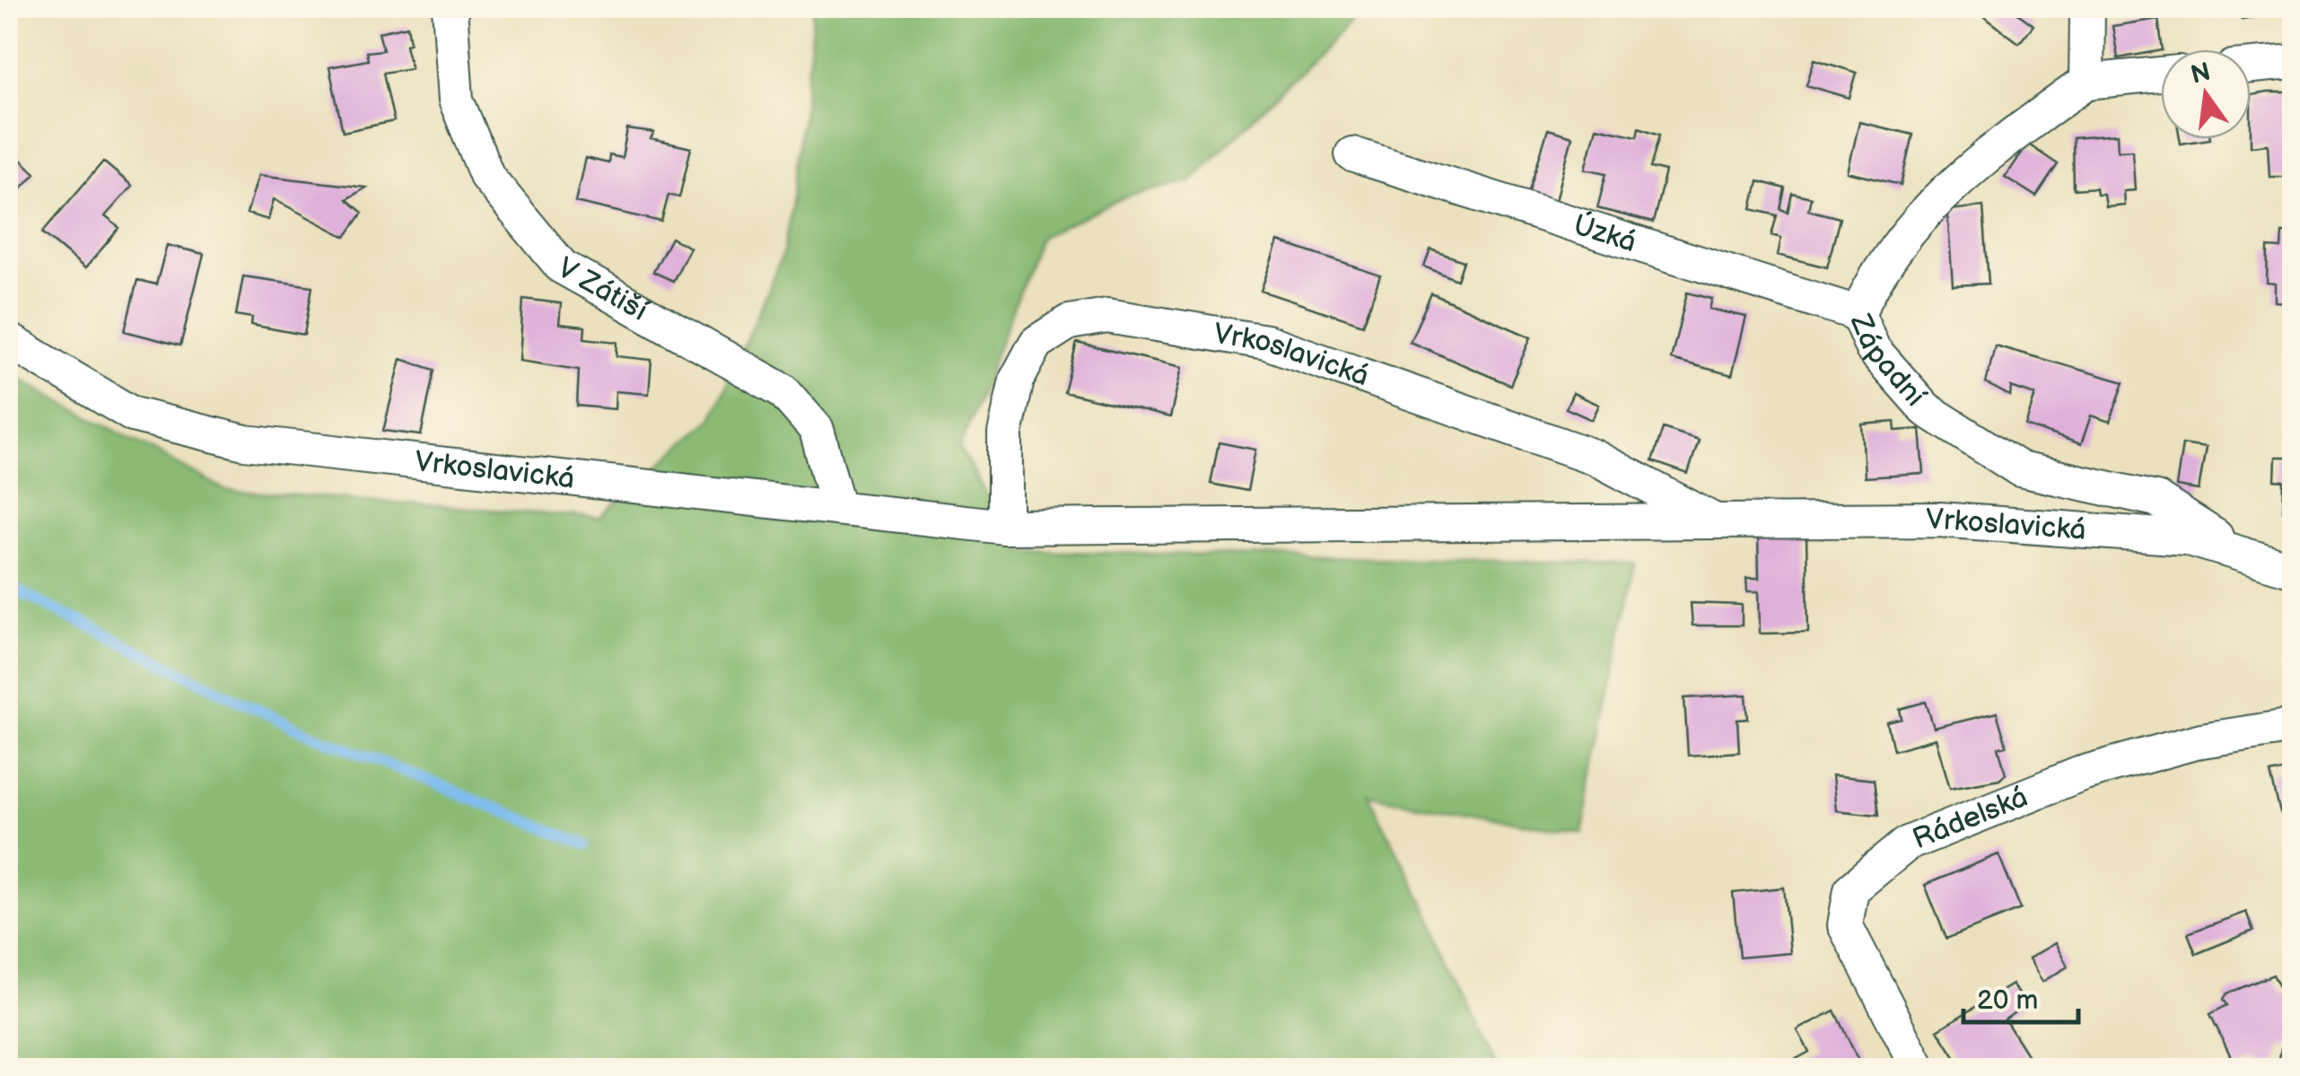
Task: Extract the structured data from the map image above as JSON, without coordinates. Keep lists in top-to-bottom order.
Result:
{
  "streets": {
    "street": [
      "Úzká",
      "V Zátiší",
      "Vrkoslavická",
      "Západní",
      "Rádelská"
    ]
  },
  "crossings": [
    ["Úzká", "Západní"],
    ["V Zátiší", "Vrkoslavická"],
    ["Vrkoslavická", "Západní"]
  ],
  "scale_bar": "20 m",
  "north": "top"
}
